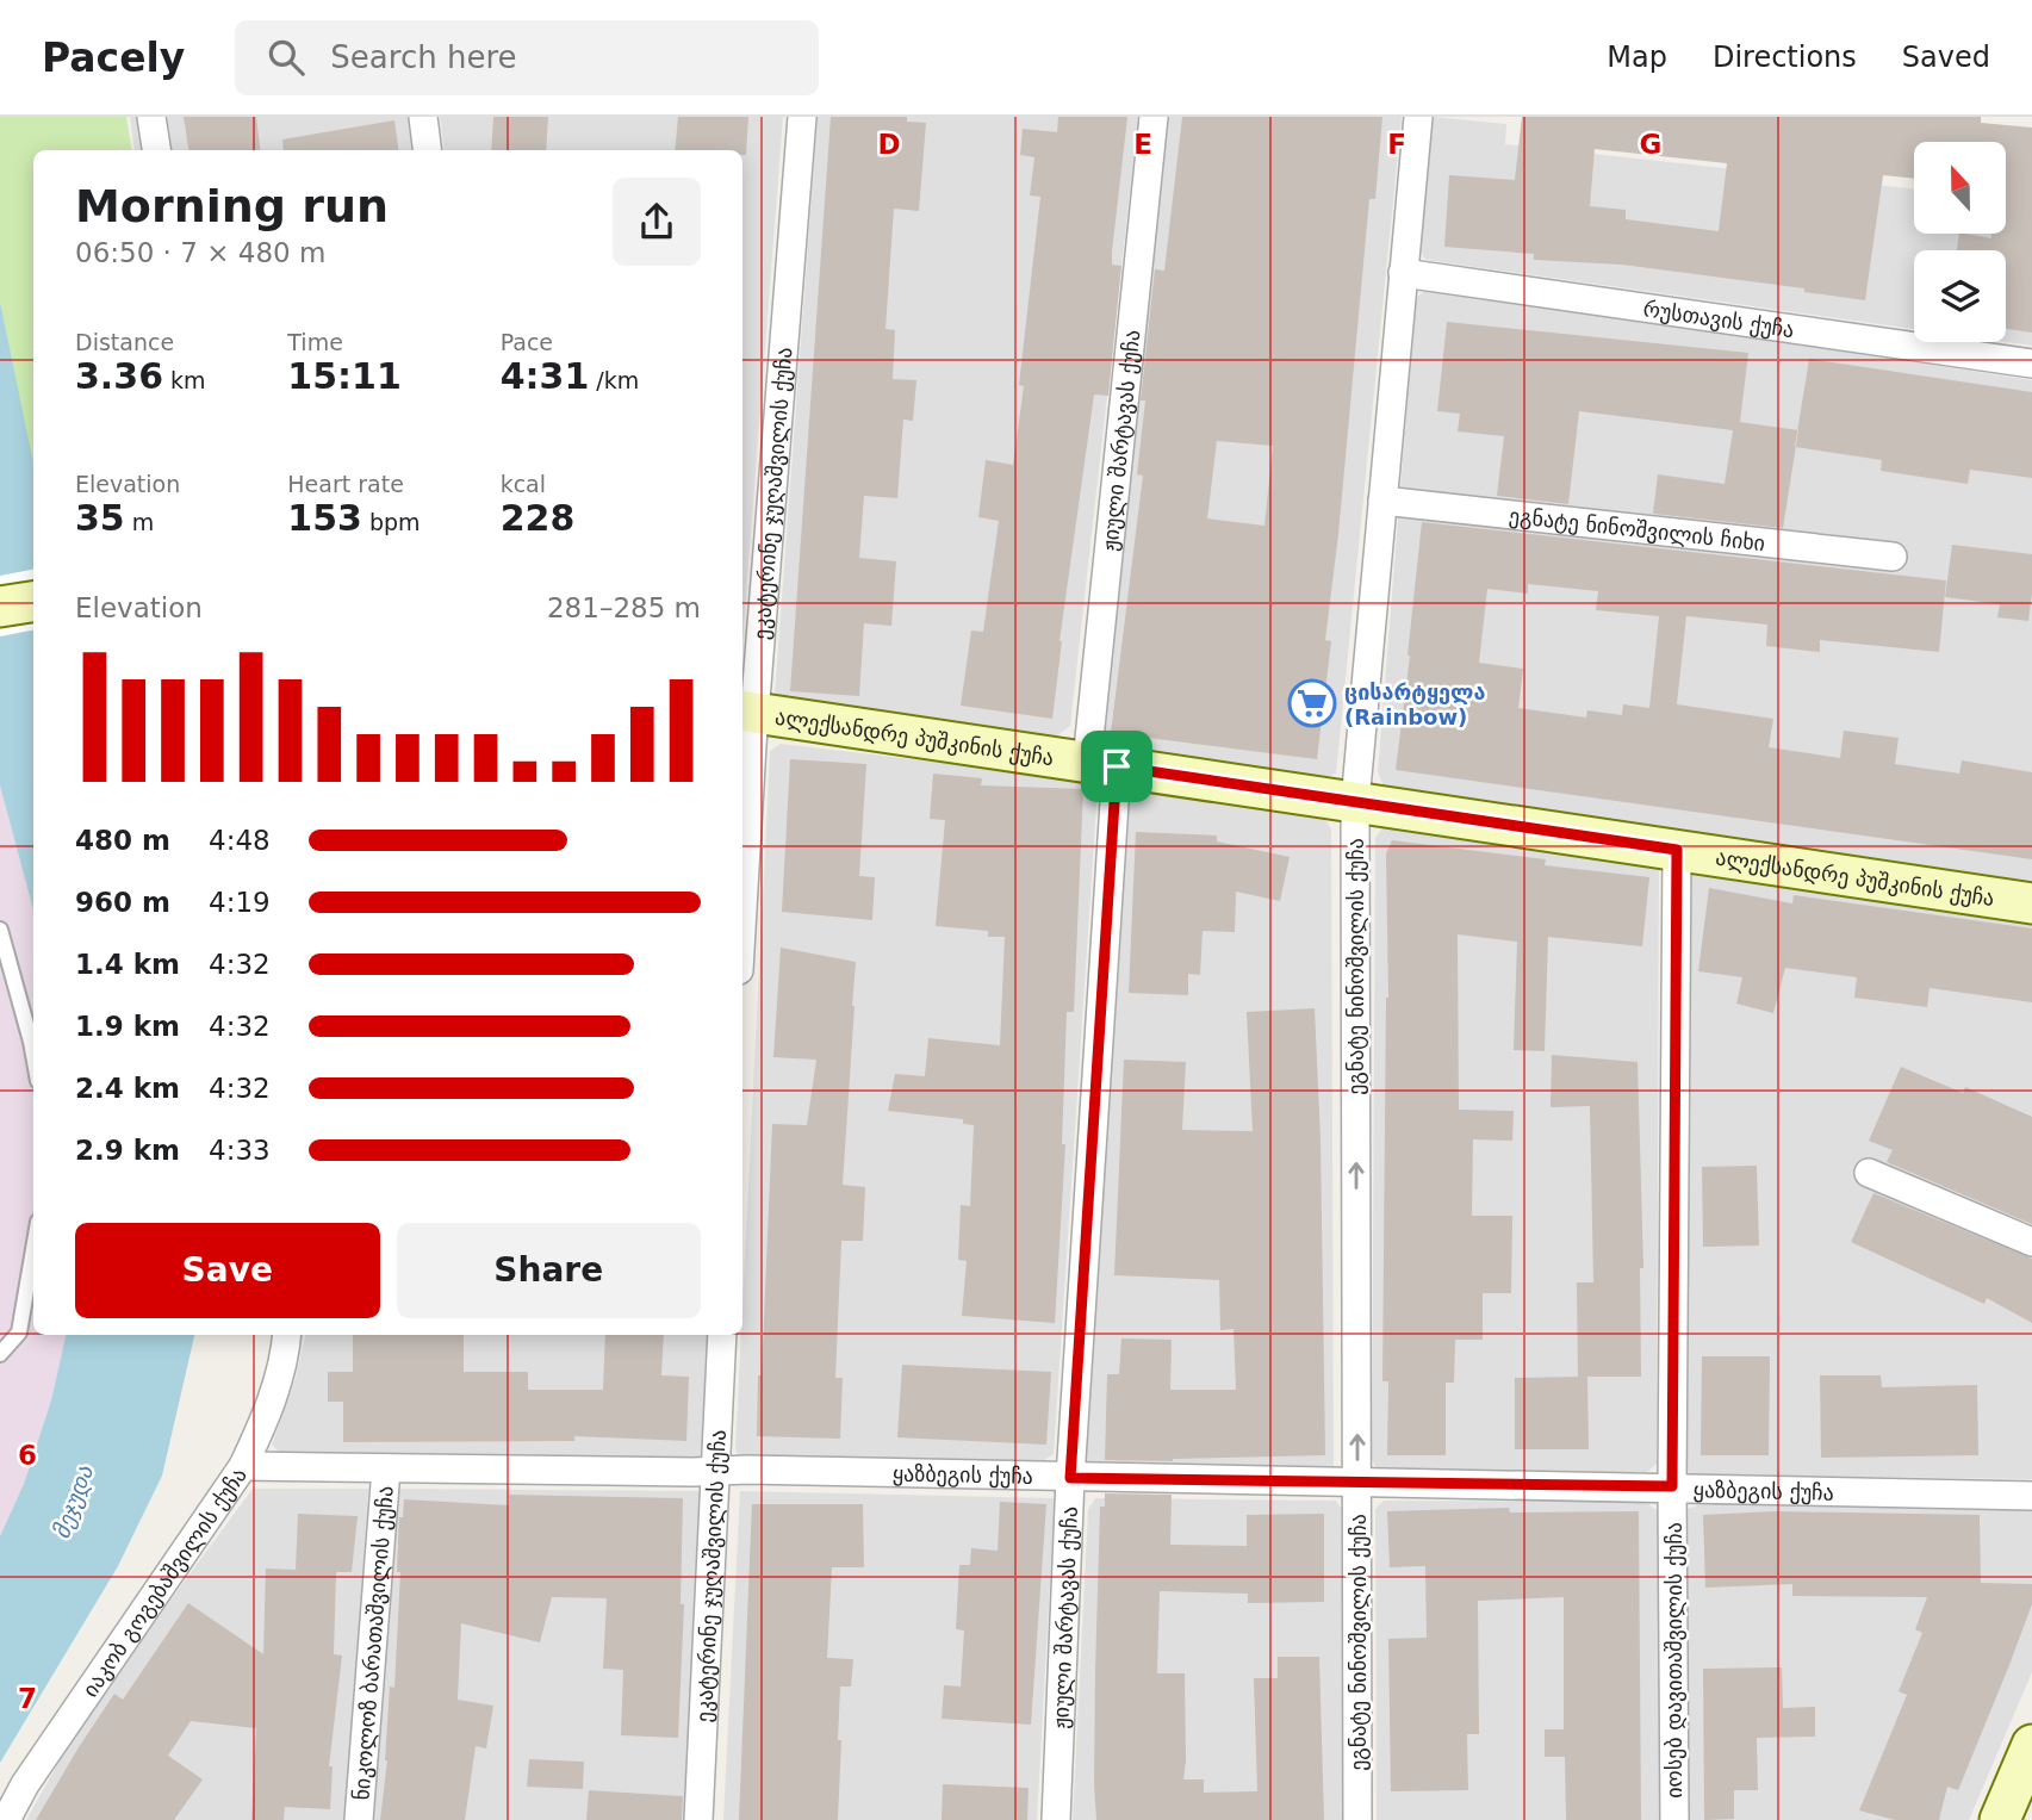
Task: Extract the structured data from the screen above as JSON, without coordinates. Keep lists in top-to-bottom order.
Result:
{
  "streets": {
    "main road": ["ალექსანდრე პუშკინის ქუჩა"],
    "street": [
      "რუსთავის ქუჩა",
      "ჟიული შარტავას ქუჩა",
      "ეკატერინე ჯუღაშვილის ქუჩა",
      "ეგნატე ნინოშვილის ჩიხი",
      "ეგნატე ნინოშვილის ქუჩა",
      "ყაზბეგის ქუჩა",
      "იაკობ გოგებაშვილის ქუჩა",
      "ნიკოლოზ ბარათაშვილის ქუჩა",
      "იოსებ დავითაშვილის ქუჩა"
    ]
  },
  "crossings": [
    ["რუსთავის ქუჩა", "ეგნატე ნინოშვილის ქუჩა"],
    ["ჟიული შარტავას ქუჩა", "ალექსანდრე პუშკინის ქუჩა"],
    ["ჟიული შარტავას ქუჩა", "ყაზბეგის ქუჩა"],
    ["ეკატერინე ჯუღაშვილის ქუჩა", "ალექსანდრე პუშკინის ქუჩა"],
    ["ეკატერინე ჯუღაშვილის ქუჩა", "ყაზბეგის ქუჩა"],
    ["ეგნატე ნინოშვილის ჩიხი", "ეგნატე ნინოშვილის ქუჩა"],
    ["ალექსანდრე პუშკინის ქუჩა", "ეგნატე ნინოშვილის ქუჩა"],
    ["ალექსანდრე პუშკინის ქუჩა", "იოსებ დავითაშვილის ქუჩა"],
    ["ეგნატე ნინოშვილის ქუჩა", "ყაზბეგის ქუჩა"],
    ["ყაზბეგის ქუჩა", "იაკობ გოგებაშვილის ქუჩა"],
    ["ყაზბეგის ქუჩა", "ნიკოლოზ ბარათაშვილის ქუჩა"],
    ["ყაზბეგის ქუჩა", "იოსებ დავითაშვილის ქუჩა"]
  ],
  "one_way": ["ეგნატე ნინოშვილის ქუჩა"],
  "water": ["მეჯუდა"],
  "places": {
    "supermarket": ["ცისარტყელა (Rainbow)"]
  },
  "north": "top",
  "page": {
    "header": "Pacely",
    "search": "Search here",
    "nav": ["Map", "Directions", "Saved"],
    "heading": ["Morning run", "06:50 · 7 × 480 m"],
    "stats": [
      ["Distance", "3.36 km"],
      ["Time", "15:11"],
      ["Pace", "4:31 /km"],
      ["Elevation", "35 m"],
      ["Heart rate", "153 bpm"],
      ["kcal", "228"]
    ],
    "chart": ["Elevation", "281–285 m"],
    "list": [
      {
        "name": "480 m",
        "note": "4:48"
      },
      {
        "name": "960 m",
        "note": "4:19"
      },
      {
        "name": "1.4 km",
        "note": "4:32"
      },
      {
        "name": "1.9 km",
        "note": "4:32"
      },
      {
        "name": "2.4 km",
        "note": "4:32"
      },
      {
        "name": "2.9 km",
        "note": "4:33"
      }
    ],
    "buttons": ["Save", "Share"]
  },
  "grid": {
    "columns": [
      "D",
      "E",
      "F",
      "G"
    ],
    "rows": ["6", "7"]
  }
}
